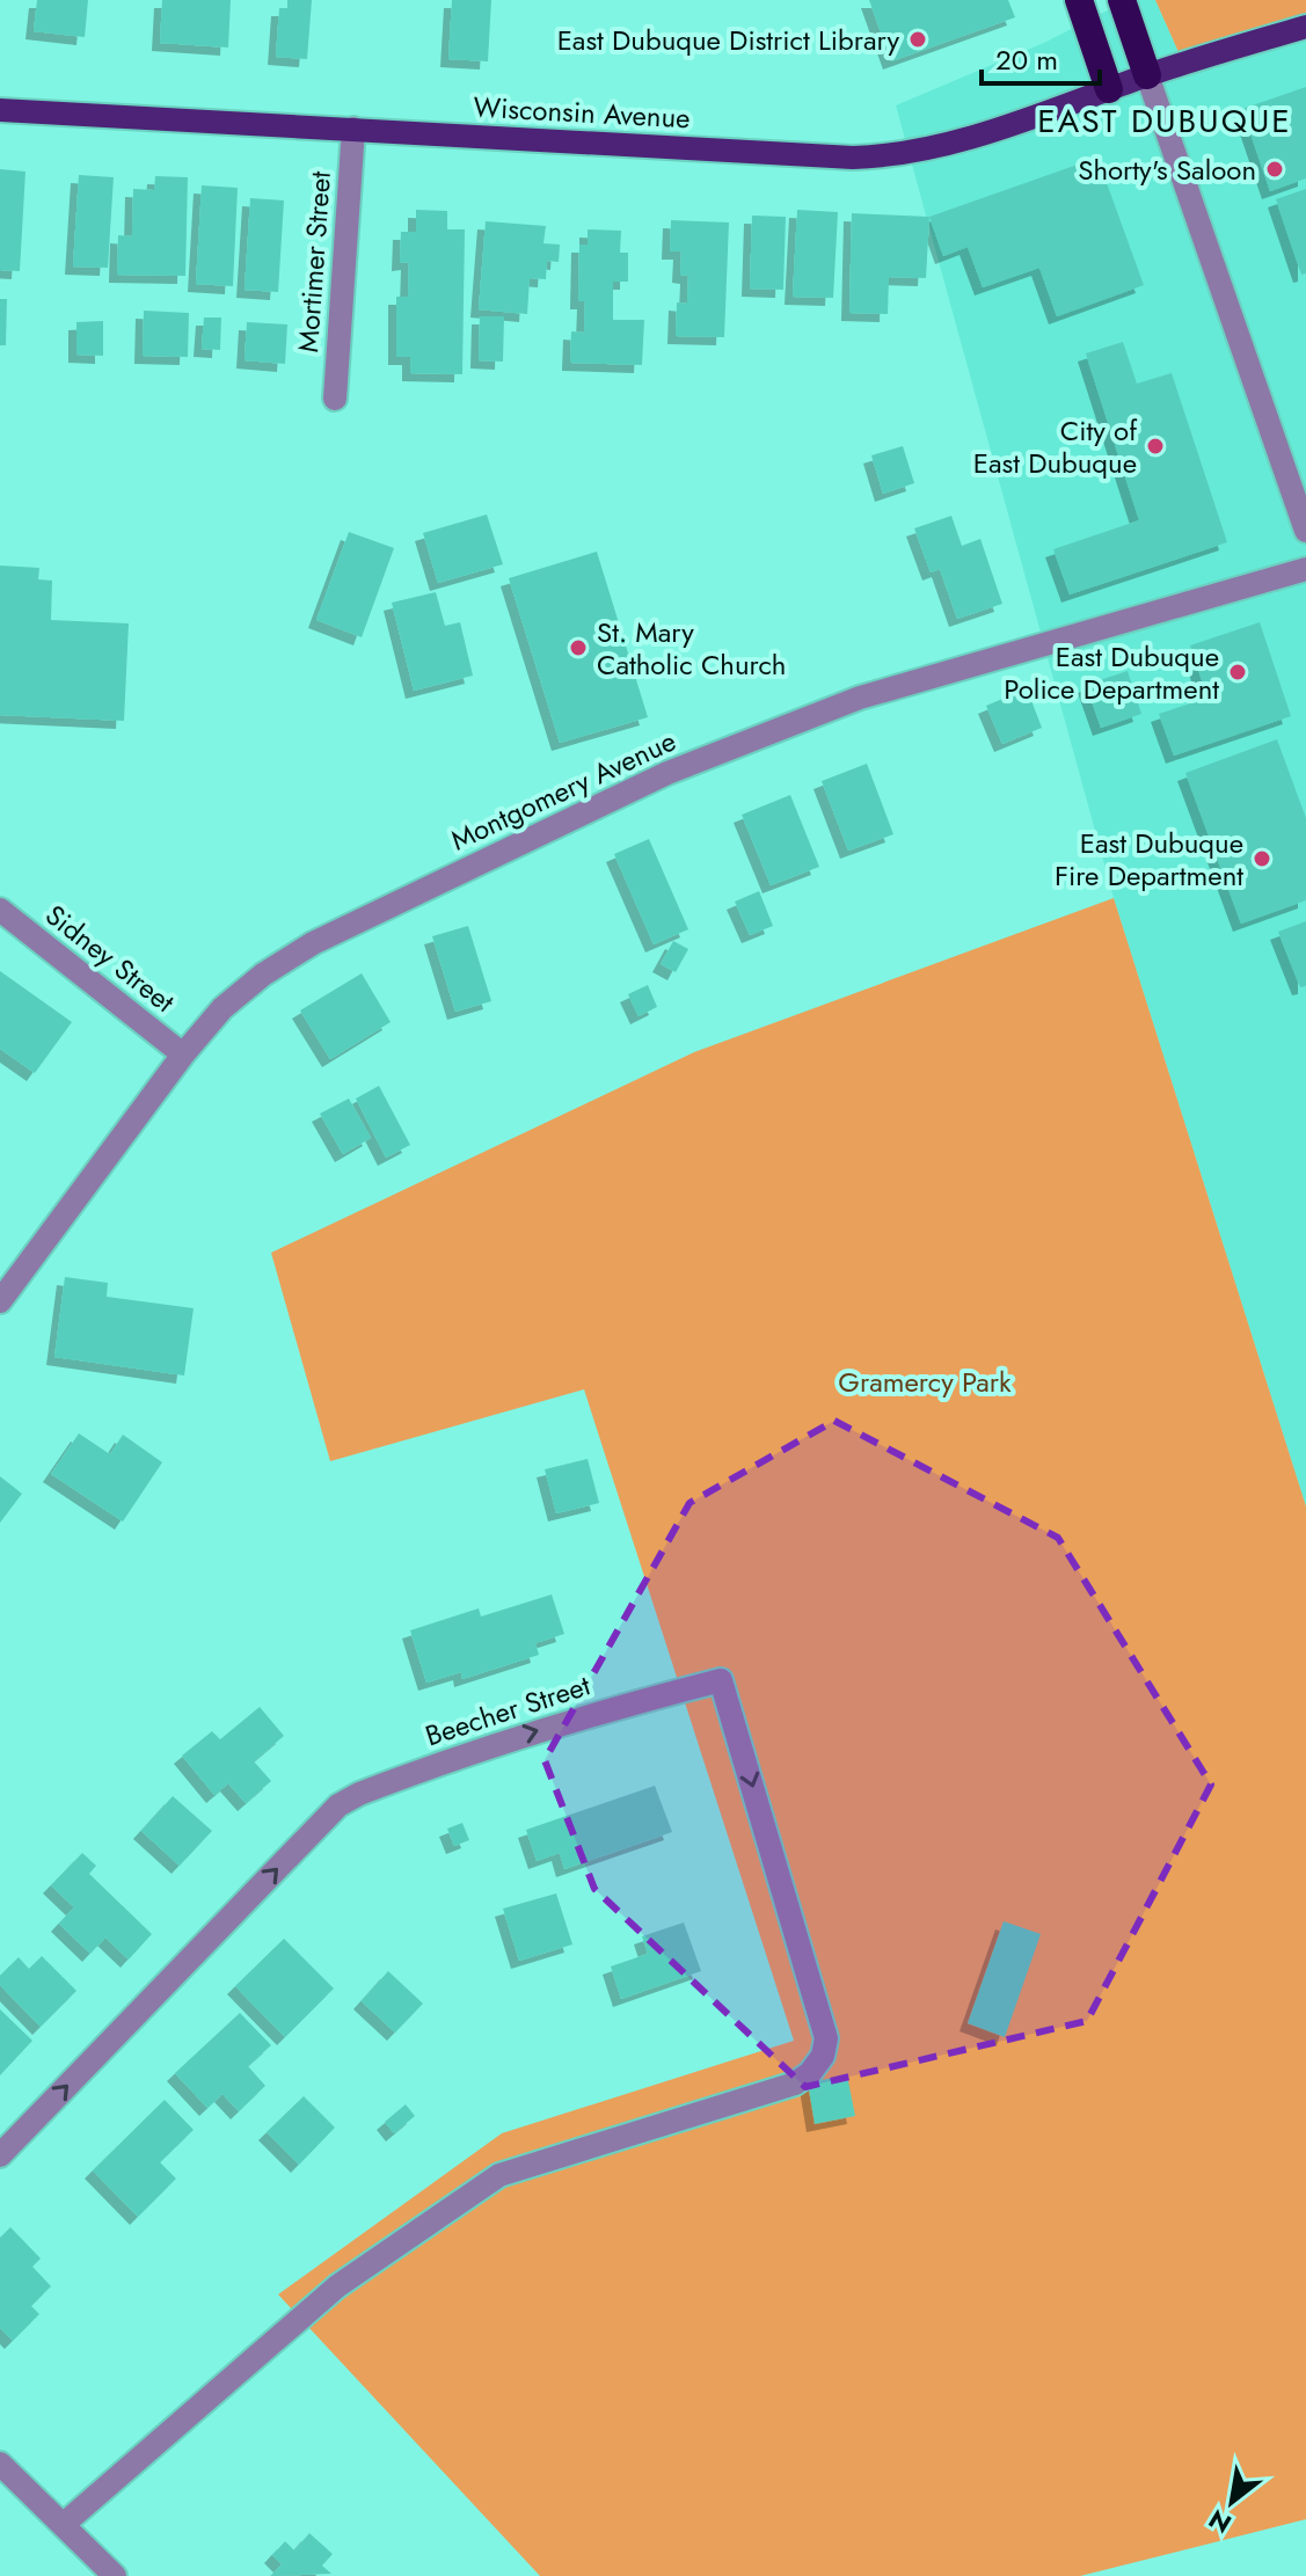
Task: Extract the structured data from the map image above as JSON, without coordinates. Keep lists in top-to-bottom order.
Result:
{
  "streets": {
    "main road": ["Wisconsin Avenue"],
    "street": [
      "Mortimer Street",
      "Montgomery Avenue",
      "Sidney Street",
      "Beecher Street"
    ]
  },
  "crossings": [
    ["Wisconsin Avenue", "Mortimer Street"],
    ["Montgomery Avenue", "Sidney Street"]
  ],
  "districts": ["EAST DUBUQUE"],
  "parks": ["Gramercy Park"],
  "places": [
    "East Dubuque District Library",
    "Shorty's Saloon",
    "City of East Dubuque",
    "St. Mary Catholic Church",
    "East Dubuque Police Department",
    "East Dubuque Fire Department"
  ],
  "scale_bar": "20 m",
  "north": "bottom left"
}
